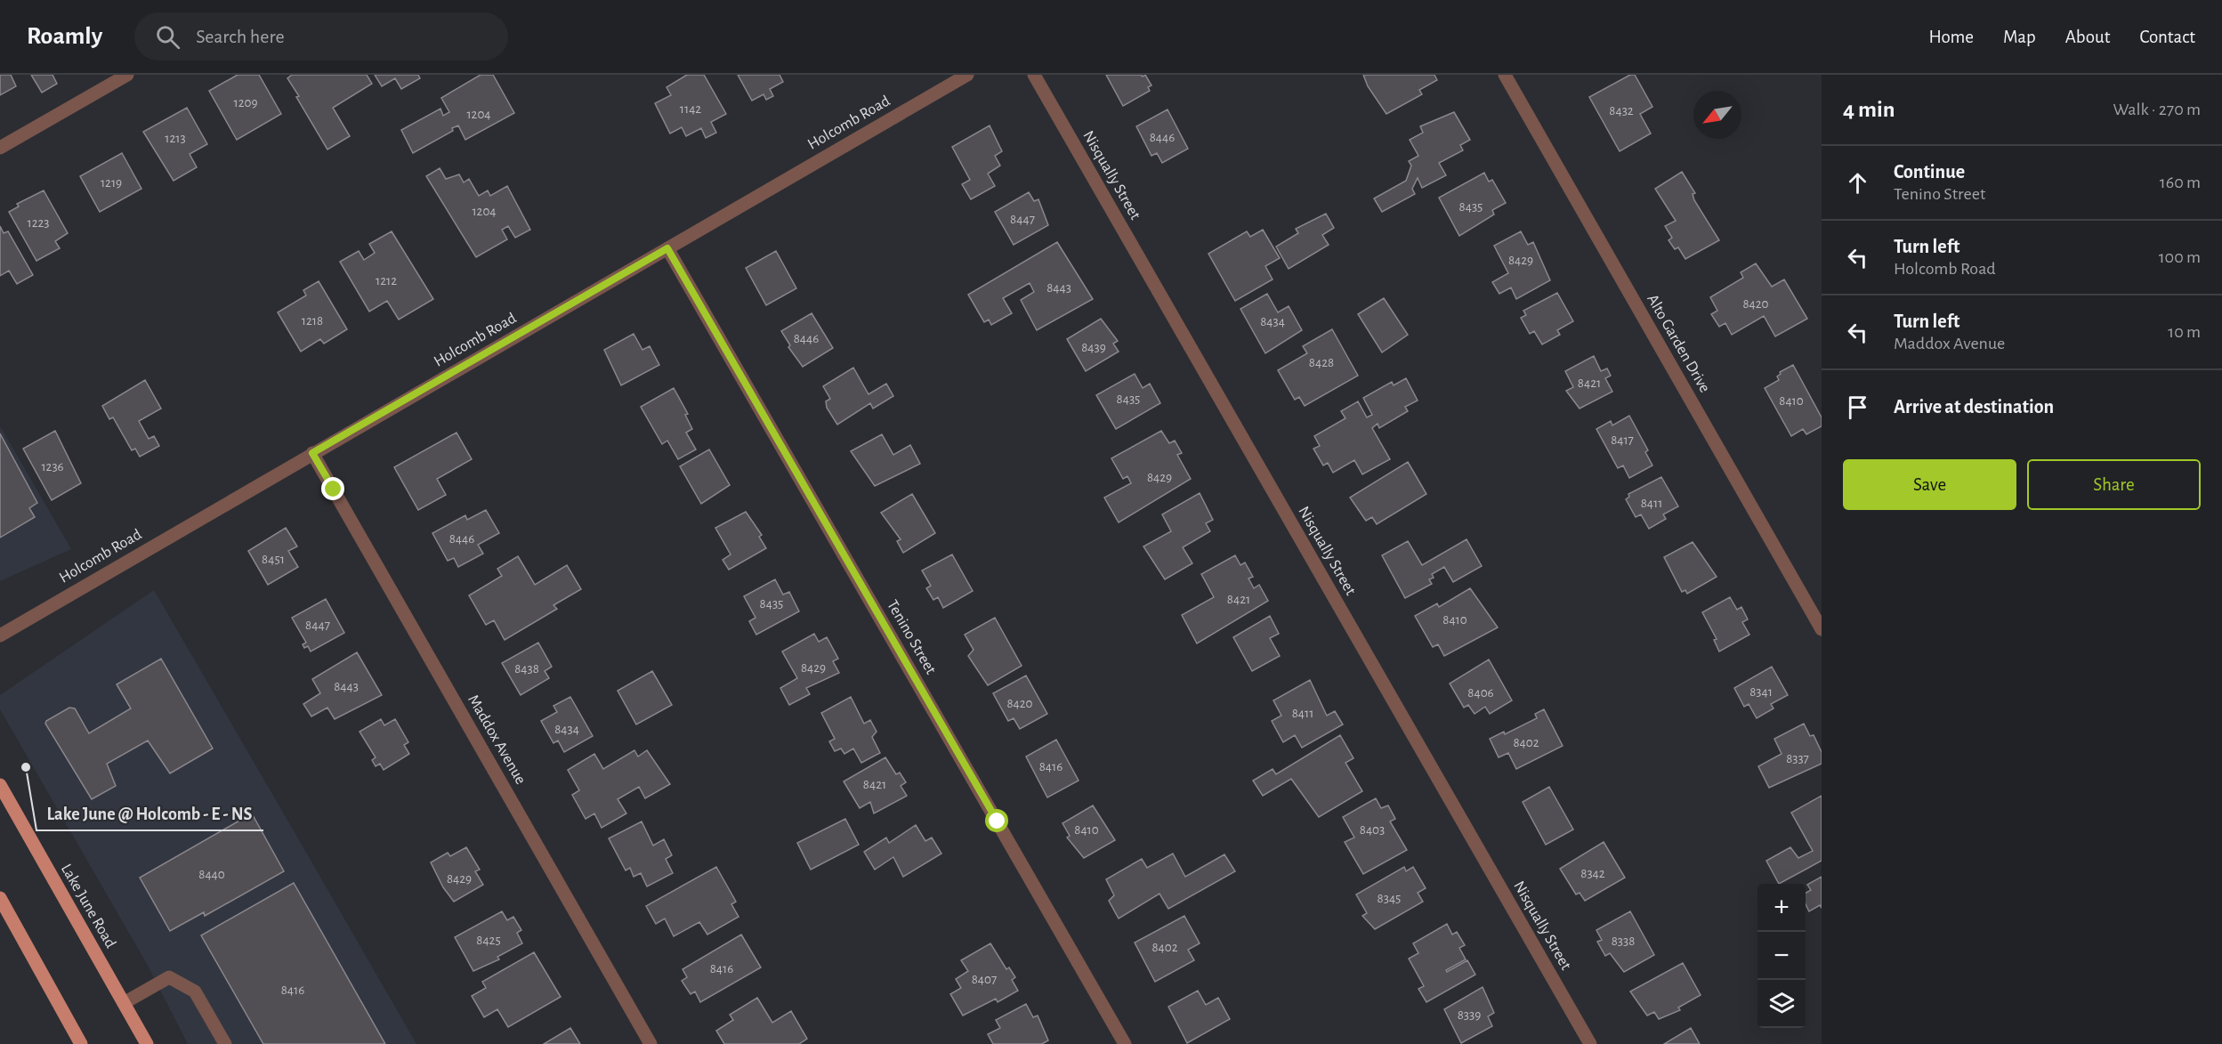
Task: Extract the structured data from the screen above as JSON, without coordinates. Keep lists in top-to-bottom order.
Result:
{
  "streets": {
    "main road": ["Lake June Road"],
    "street": [
      "Holcomb Road",
      "Nisqually Street",
      "Alto Garden Drive",
      "Tenino Street",
      "Maddox Avenue"
    ]
  },
  "crossings": [
    ["Holcomb Road", "Tenino Street"],
    ["Holcomb Road", "Maddox Avenue"]
  ],
  "places": ["Lake June @ Holcomb - E - NS"],
  "house_numbers": [
    "1209",
    "1142",
    "8432",
    "1204",
    "8446",
    "1213",
    "1219",
    "8435",
    "1204",
    "8447",
    "1223",
    "8429",
    "1212",
    "8443",
    "8420",
    "1218",
    "8434",
    "8446",
    "8439",
    "8428",
    "8421",
    "8435",
    "8410",
    "8417",
    "1236",
    "8429",
    "8411",
    "8446",
    "8451",
    "8421",
    "8435",
    "8410",
    "8447",
    "8429",
    "8438",
    "8443",
    "8341",
    "8406",
    "8420",
    "8411",
    "8434",
    "8402",
    "8337",
    "8416",
    "8421",
    "8410",
    "8403",
    "8342",
    "8440",
    "8429",
    "8345",
    "8425",
    "8338",
    "8402",
    "8416",
    "8407",
    "8416",
    "8339"
  ],
  "north": "bottom left",
  "page": {
    "header": "Roamly",
    "search": "Search here",
    "nav": [
      "Home",
      "Map",
      "About",
      "Contact"
    ],
    "heading": ["4 min", "Walk · 270 m"],
    "list": [
      ["Continue", "Tenino Street", "160 m"],
      ["Turn left", "Holcomb Road", "100 m"],
      ["Turn left", "Maddox Avenue", "10 m"],
      "Arrive at destination"
    ],
    "buttons": ["Save", "Share"],
    "map_buttons": ["+", "−"]
  }
}
